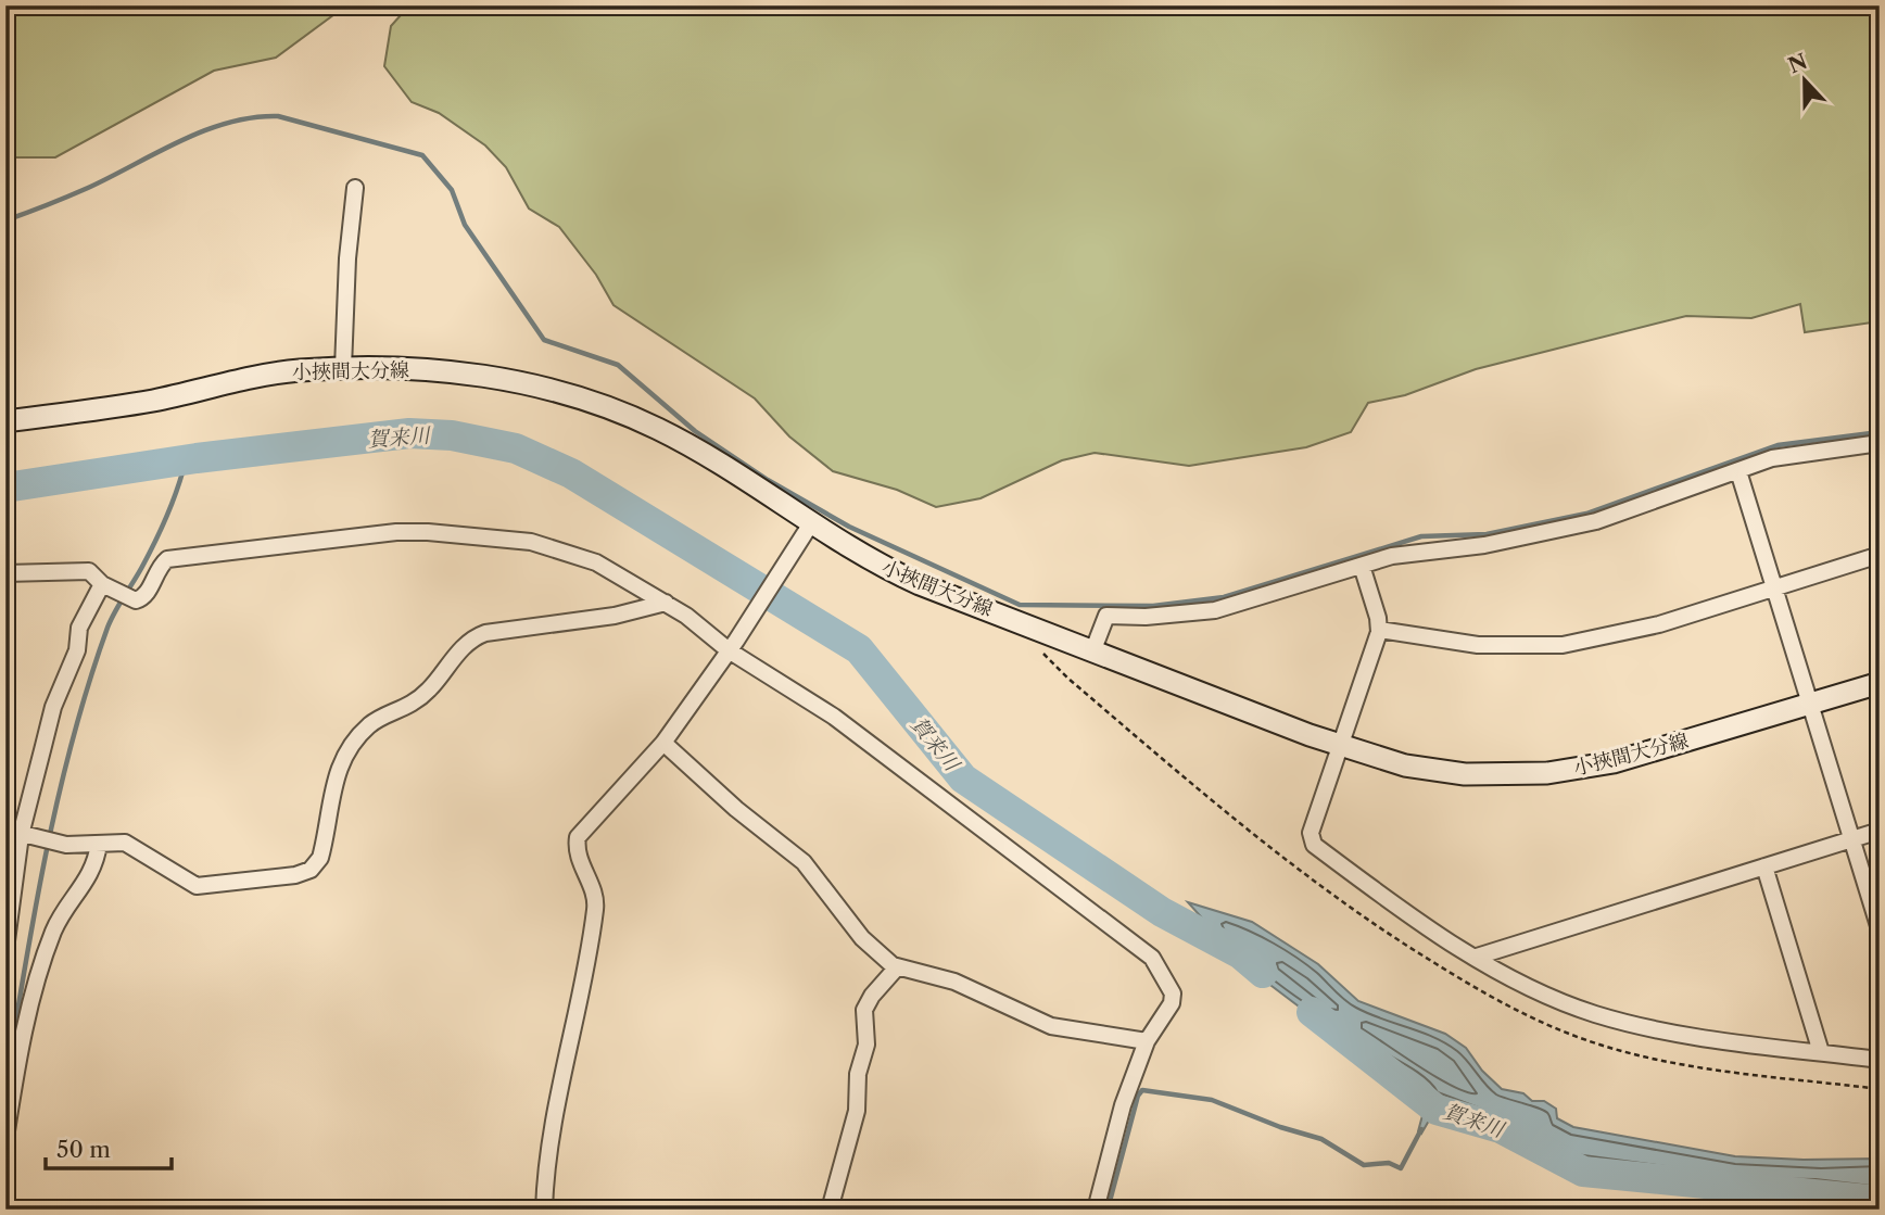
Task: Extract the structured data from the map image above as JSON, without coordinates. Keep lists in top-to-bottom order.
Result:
{
  "streets": {
    "main road": ["小挾間大分線"]
  },
  "water": ["賀来川"],
  "scale_bar": "50 m",
  "north": "top"
}
